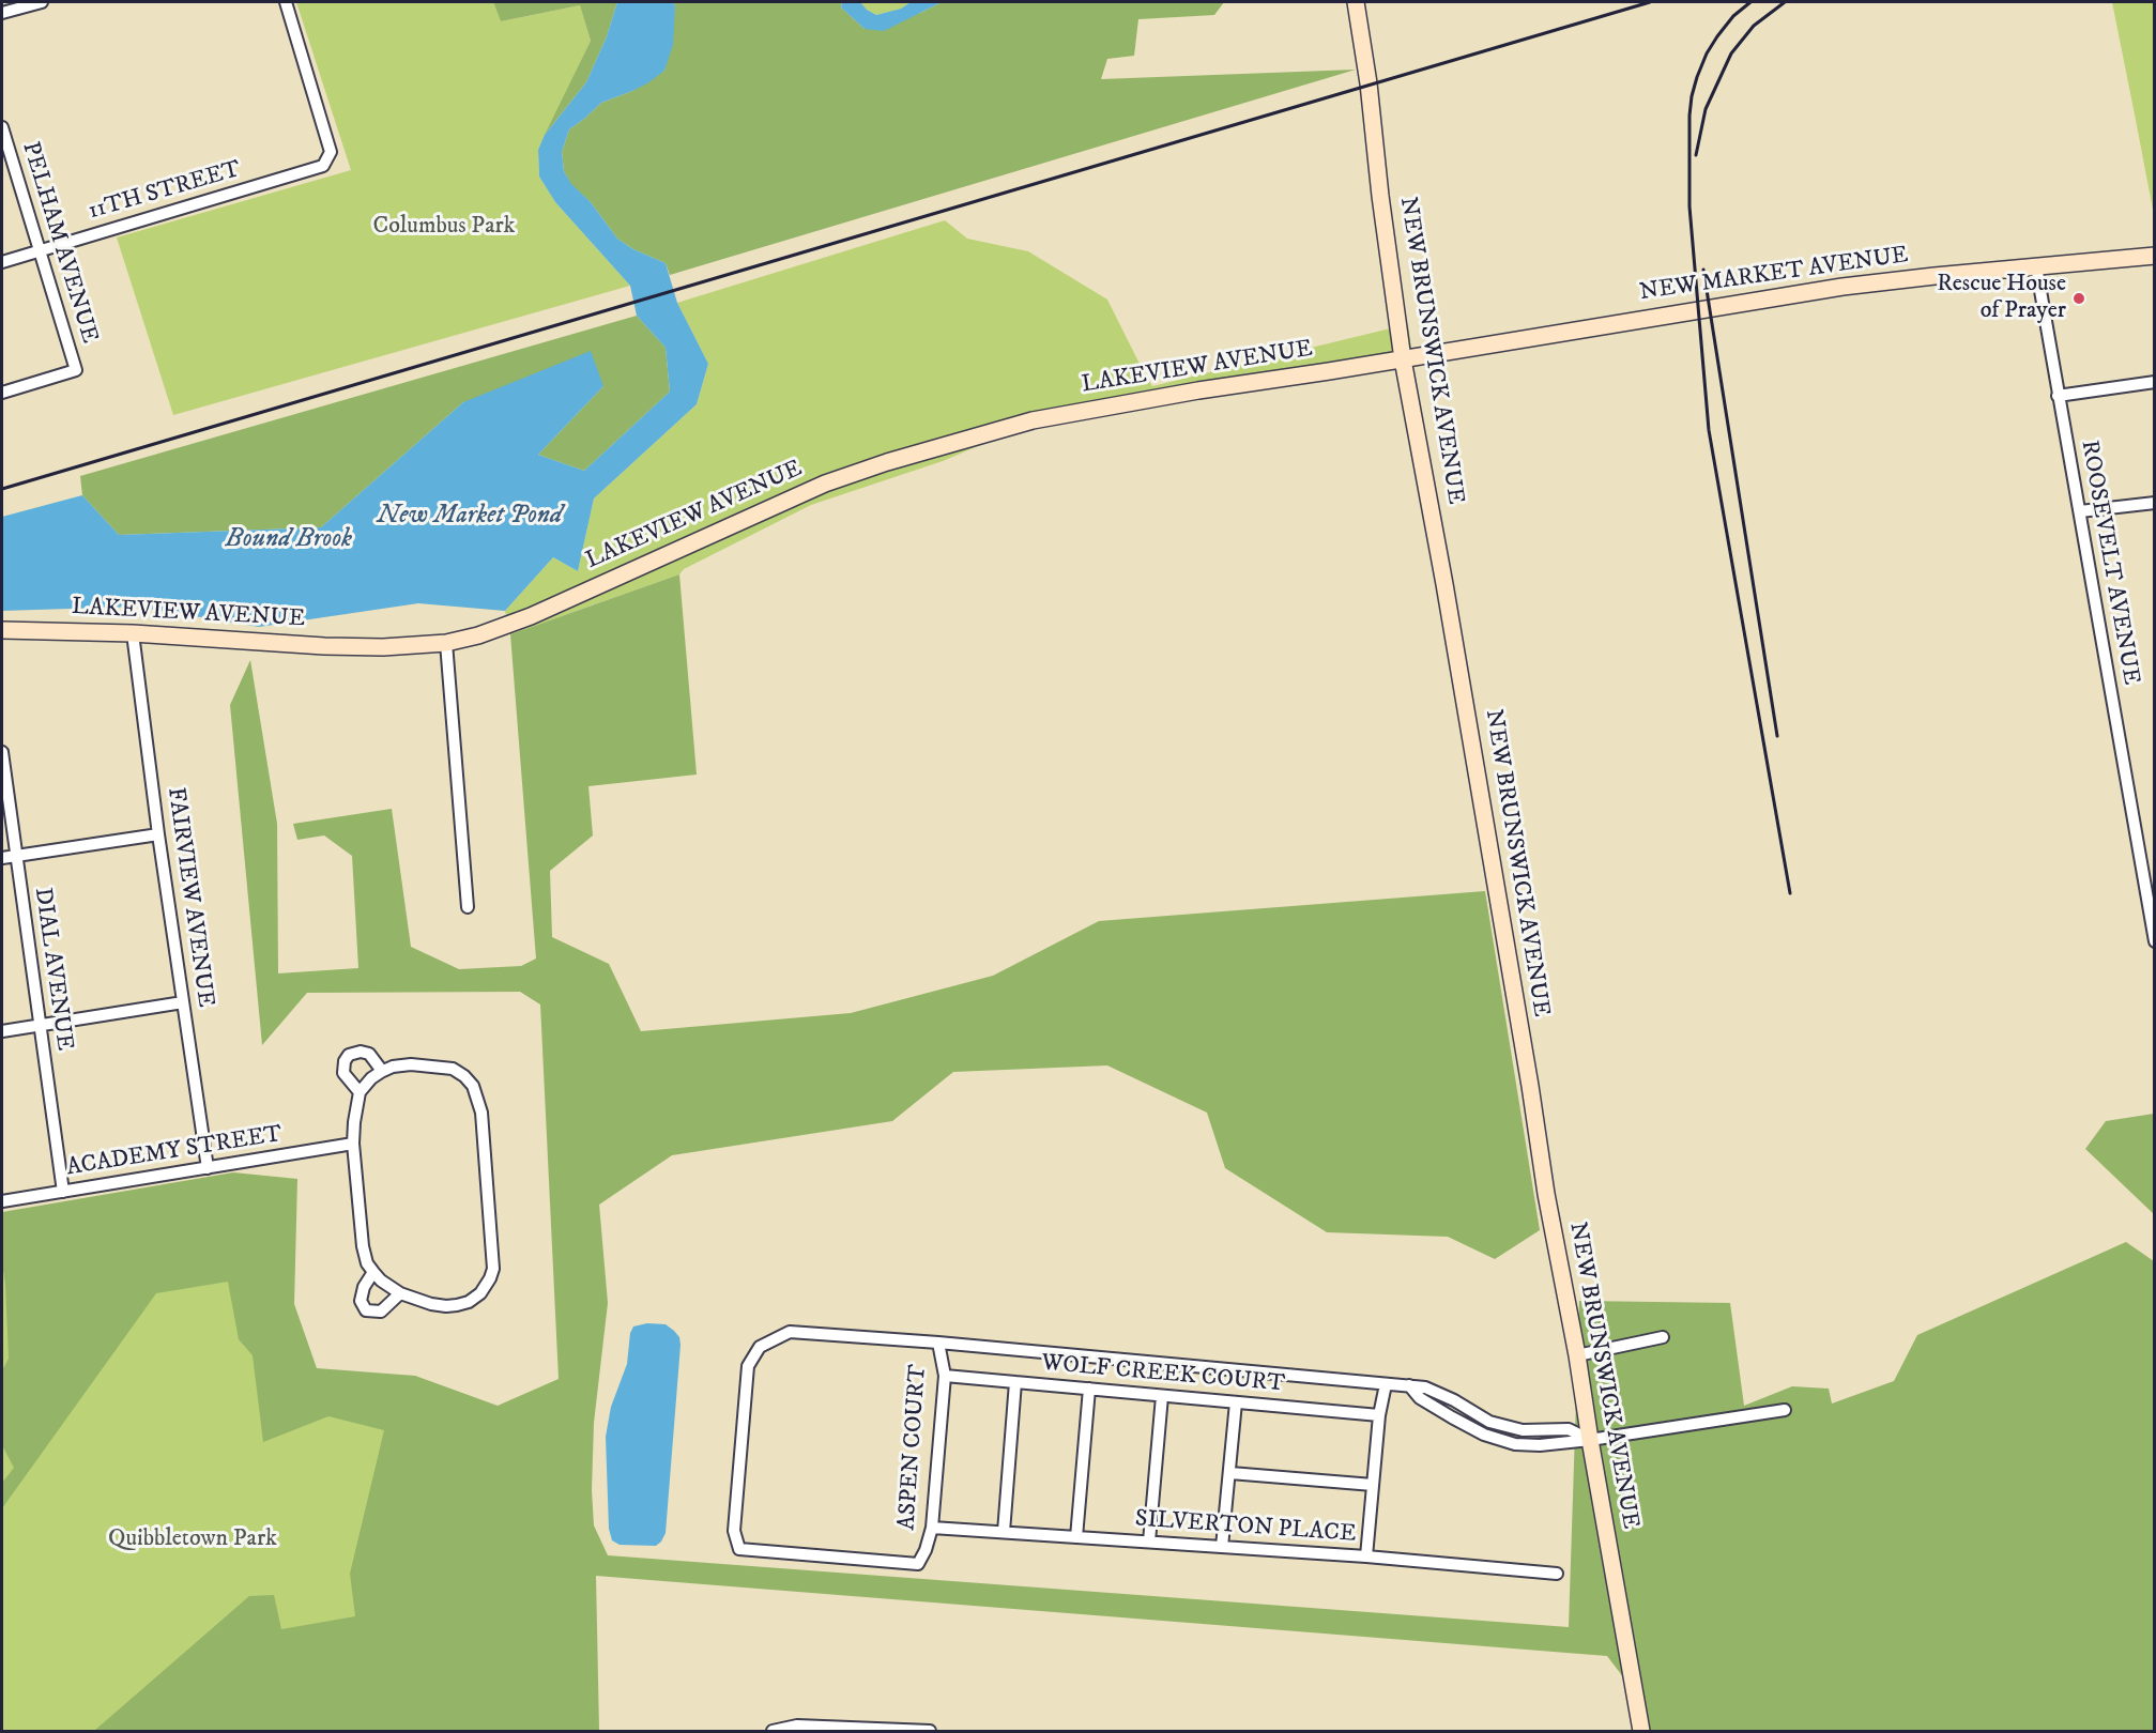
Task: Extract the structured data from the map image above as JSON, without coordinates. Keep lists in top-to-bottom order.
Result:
{
  "streets": {
    "main road": ["NEW MARKET AVENUE", "NEW BRUNSWICK AVENUE", "LAKEVIEW AVENUE"],
    "street": [
      "11TH STREET",
      "PELHAM AVENUE",
      "ROOSEVELT AVENUE",
      "FAIRVIEW AVENUE",
      "DIAL AVENUE",
      "ACADEMY STREET",
      "WOLF CREEK COURT",
      "ASPEN COURT",
      "SILVERTON PLACE"
    ]
  },
  "crossings": [
    ["11TH STREET", "PELHAM AVENUE"],
    ["NEW MARKET AVENUE", "NEW BRUNSWICK AVENUE"],
    ["NEW MARKET AVENUE", "LAKEVIEW AVENUE"],
    ["NEW MARKET AVENUE", "ROOSEVELT AVENUE"],
    ["NEW BRUNSWICK AVENUE", "LAKEVIEW AVENUE"],
    ["NEW BRUNSWICK AVENUE", "ASPEN COURT"],
    ["LAKEVIEW AVENUE", "FAIRVIEW AVENUE"],
    ["FAIRVIEW AVENUE", "ACADEMY STREET"],
    ["DIAL AVENUE", "ACADEMY STREET"],
    ["WOLF CREEK COURT", "ASPEN COURT"],
    ["ASPEN COURT", "SILVERTON PLACE"]
  ],
  "water": ["New Market Pond", "Bound Brook"],
  "parks": ["Columbus Park", "Quibbletown Park"],
  "places": ["Rescue House of Prayer"]
}
